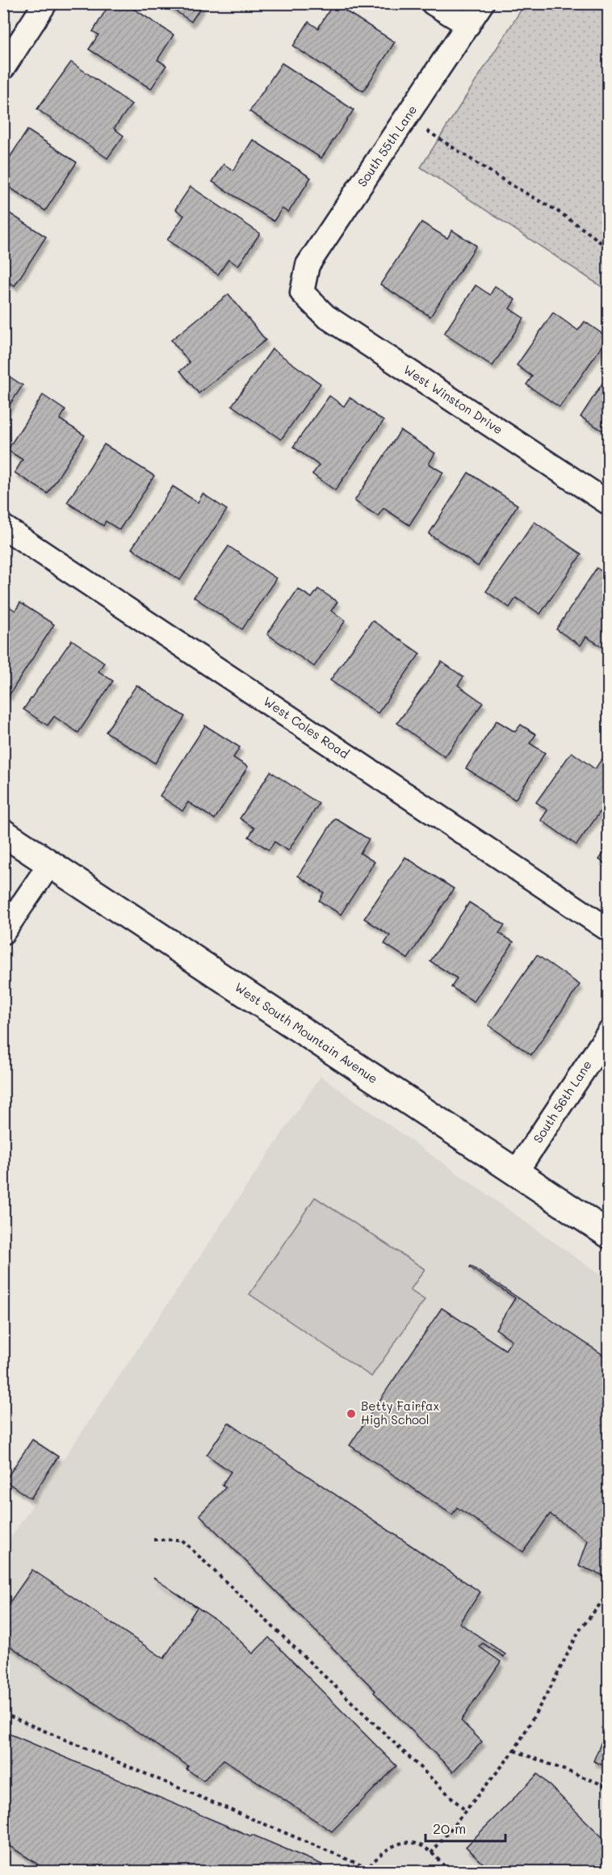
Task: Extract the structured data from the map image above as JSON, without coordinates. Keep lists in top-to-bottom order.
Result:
{
  "streets": {
    "street": [
      "South 55th Lane",
      "West Winston Drive",
      "West Coles Road",
      "West South Mountain Avenue",
      "South 56th Lane"
    ]
  },
  "crossings": [
    ["South 55th Lane", "West Winston Drive"],
    ["West South Mountain Avenue", "South 56th Lane"]
  ],
  "places": ["Betty Fairfax High School"],
  "scale_bar": "20 m"
}
